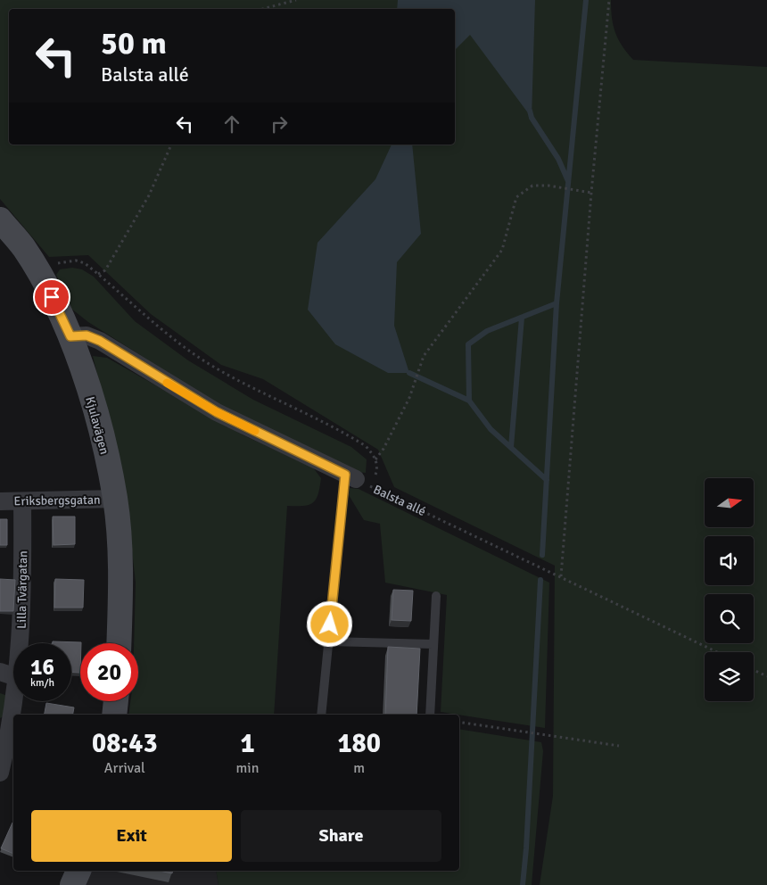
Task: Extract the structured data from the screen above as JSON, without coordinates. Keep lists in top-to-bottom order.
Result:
{
  "streets": {
    "street": ["Kjulavägen", "Eriksbergsgatan", "Lilla Tvärgatan"],
    "path": ["Balsta allé"]
  },
  "crossings": [
    ["Kjulavägen", "Eriksbergsgatan"],
    ["Eriksbergsgatan", "Lilla Tvärgatan"]
  ],
  "north": "right",
  "page": {
    "turn": ["50 m", "Balsta allé"],
    "speed": "16 km/h",
    "limit": "20",
    "eta": [
      "08:43",
      "Arrival",
      "1",
      "min",
      "180",
      "m"
    ],
    "buttons": ["Exit", "Share"]
  }
}
